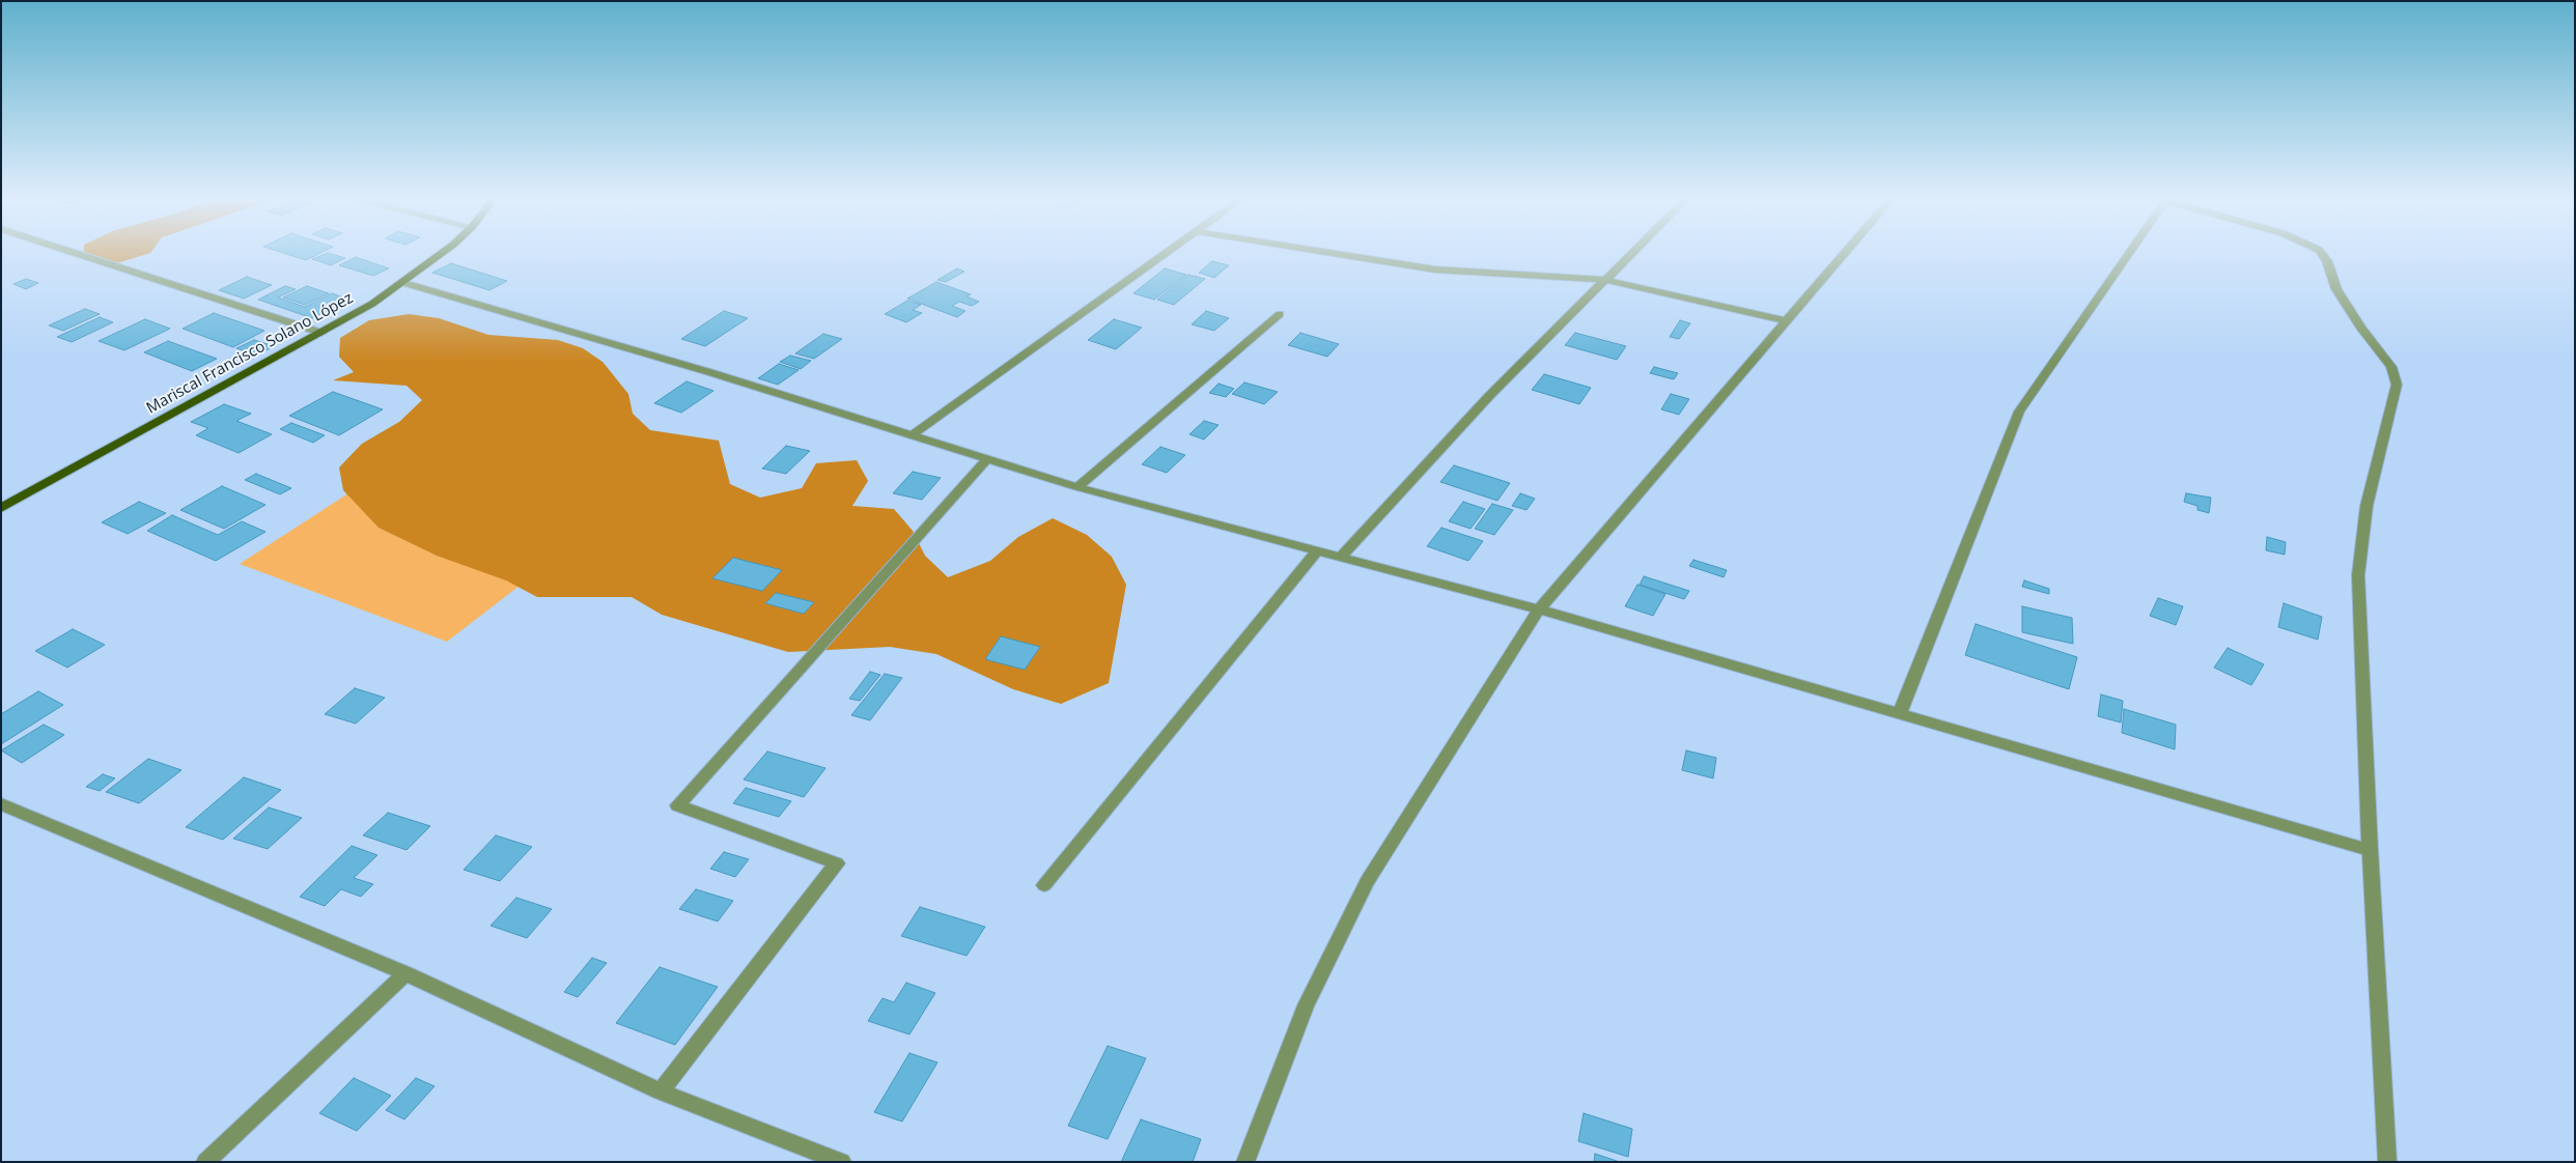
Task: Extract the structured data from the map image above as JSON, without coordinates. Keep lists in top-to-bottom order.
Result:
{
  "streets": {
    "main road": ["Mariscal Francisco Solano López"]
  }
}
